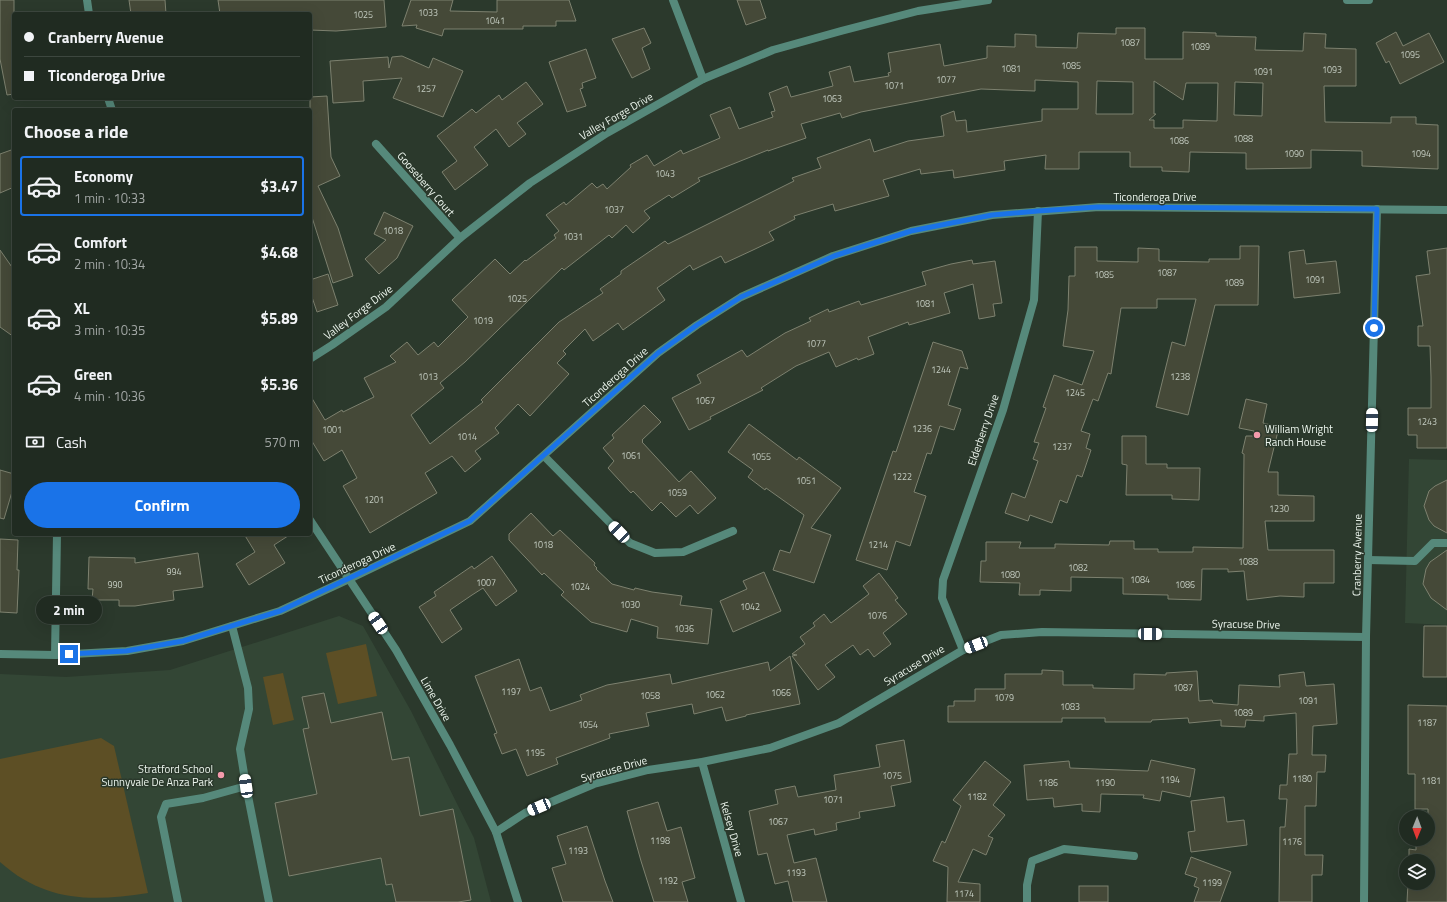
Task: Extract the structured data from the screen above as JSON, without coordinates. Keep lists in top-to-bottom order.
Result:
{
  "streets": {
    "street": [
      "Valley Forge Drive",
      "Gooseberry Court",
      "Ticonderoga Drive",
      "Elderberry Drive",
      "Cranberry Avenue",
      "Syracuse Drive",
      "Lime Drive",
      "Kelsey Drive"
    ]
  },
  "crossings": [
    ["Valley Forge Drive", "Gooseberry Court"],
    ["Ticonderoga Drive", "Elderberry Drive"],
    ["Ticonderoga Drive", "Cranberry Avenue"],
    ["Ticonderoga Drive", "Lime Drive"],
    ["Elderberry Drive", "Syracuse Drive"],
    ["Cranberry Avenue", "Syracuse Drive"],
    ["Syracuse Drive", "Lime Drive"],
    ["Syracuse Drive", "Kelsey Drive"]
  ],
  "places": ["William Wright Ranch House", "Stratford School Sunnyvale De Anza Park"],
  "house_numbers": [
    "1033",
    "1025",
    "1041",
    "1087",
    "1089",
    "1095",
    "1085",
    "1081",
    "1093",
    "1091",
    "1077",
    "1071",
    "1257",
    "1063",
    "1088",
    "1086",
    "1090",
    "1094",
    "1043",
    "1037",
    "1018",
    "1031",
    "1087",
    "1085",
    "1091",
    "1089",
    "1025",
    "1081",
    "1019",
    "1077",
    "1244",
    "1013",
    "1238",
    "1245",
    "1067",
    "1243",
    "1236",
    "1001",
    "1014",
    "1237",
    "1061",
    "1055",
    "1222",
    "1051",
    "1059",
    "1201",
    "1230",
    "1018",
    "1214",
    "1088",
    "1082",
    "994",
    "1080",
    "1084",
    "1007",
    "990",
    "1086",
    "1024",
    "1030",
    "1042",
    "1076",
    "1036",
    "1087",
    "1197",
    "1066",
    "1062",
    "1058",
    "1079",
    "1091",
    "1083",
    "1089",
    "1187",
    "1054",
    "1195",
    "1075",
    "1180",
    "1194",
    "1181",
    "1186",
    "1190",
    "1182",
    "1071",
    "1067",
    "1198",
    "1176",
    "1193",
    "1193",
    "1192",
    "1199",
    "1174"
  ],
  "north": "bottom",
  "page": {
    "banner": ["Cranberry Avenue", "Ticonderoga Drive"],
    "heading": "Choose a ride",
    "list": [
      {
        "name": "Economy",
        "note": "1 min · 10:33",
        "value": "$3.47"
      },
      {
        "name": "Comfort",
        "note": "2 min · 10:34",
        "value": "$4.68"
      },
      {
        "name": "XL",
        "note": "3 min · 10:35",
        "value": "$5.89"
      },
      {
        "name": "Green",
        "note": "4 min · 10:36",
        "value": "$5.36"
      }
    ],
    "pay": ["Cash", "570 m"],
    "buttons": "Confirm",
    "bubble": "2 min"
  }
}
